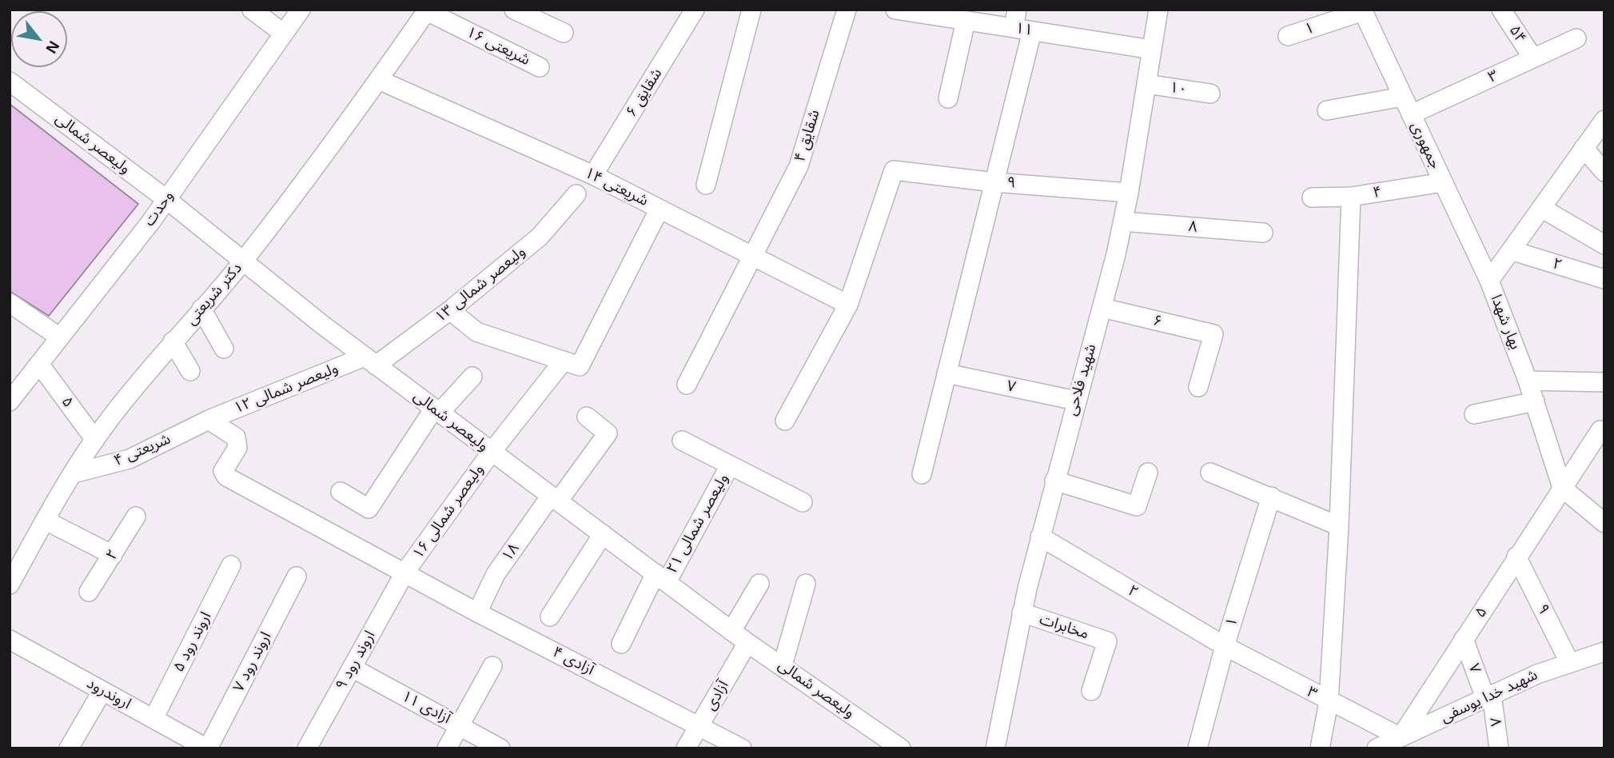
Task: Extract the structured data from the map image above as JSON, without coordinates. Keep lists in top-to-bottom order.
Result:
{
  "streets": {
    "street": [
      "۱",
      "۱۱",
      "۵۴",
      "شریعتی ۱۶",
      "۳",
      "۱۰",
      "شقایق ۶",
      "شقایق ۴",
      "ولیعصر شمالی",
      "جمهوری",
      "۹",
      "شریعتی ۱۴",
      "۴",
      "وحدت",
      "۸",
      "۲",
      "ولیعصر شمالی ۱۳",
      "دکتر شریعتی",
      "۶",
      "بهار شهدا",
      "شهید فلاحی",
      "۷",
      "ولیعصر شمالی ۱۲",
      "۵",
      "شریعتی ۴",
      "ولیعصر شمالی ۱۶",
      "ولیعصر شمالی ۲۱",
      "۱۸",
      "مخابرات",
      "اروند رود ۵",
      "اروند رود ۹",
      "آزادی ۴",
      "اروند رود ۷",
      "اروندرود",
      "آزادی",
      "شهید خدا یوسفی",
      "آزادی ۱۱"
    ]
  },
  "crossings": [
    ["۱", "۳"],
    ["۱", "جمهوری"],
    ["۱", "۲"],
    ["۱۱", "شهید فلاحی"],
    ["۵۴", "۳"],
    ["شریعتی ۱۶", "دکتر شریعتی"],
    ["۳", "جمهوری"],
    ["۳", "۲"],
    ["۳", "۵"],
    ["۳", "شهید خدا یوسفی"],
    ["۱۰", "شهید فلاحی"],
    ["شقایق ۶", "شریعتی ۱۴"],
    ["شقایق ۴", "شریعتی ۱۴"],
    ["ولیعصر شمالی", "وحدت"],
    ["ولیعصر شمالی", "ولیعصر شمالی ۱۳"],
    ["ولیعصر شمالی", "دکتر شریعتی"],
    ["ولیعصر شمالی", "ولیعصر شمالی ۱۲"],
    ["ولیعصر شمالی", "ولیعصر شمالی ۱۶"],
    ["ولیعصر شمالی", "ولیعصر شمالی ۲۱"],
    ["ولیعصر شمالی", "۱۸"],
    ["ولیعصر شمالی", "آزادی"],
    ["جمهوری", "۴"],
    ["جمهوری", "بهار شهدا"],
    ["۹", "شریعتی ۱۴"],
    ["۹", "شهید فلاحی"],
    ["۹", "۵"],
    ["۹", "شهید خدا یوسفی"],
    ["شریعتی ۱۴", "دکتر شریعتی"],
    ["وحدت", "۵"],
    ["۸", "شهید فلاحی"],
    ["۸", "۷"],
    ["۸", "شهید خدا یوسفی"],
    ["۲", "بهار شهدا"],
    ["۲", "شهید فلاحی"],
    ["ولیعصر شمالی ۱۳", "ولیعصر شمالی ۱۲"],
    ["دکتر شریعتی", "۵"],
    ["دکتر شریعتی", "شریعتی ۴"],
    ["۶", "شهید فلاحی"],
    ["بهار شهدا", "۵"],
    ["شهید فلاحی", "۷"],
    ["شهید فلاحی", "مخابرات"],
    ["۷", "۵"],
    ["۷", "شهید خدا یوسفی"],
    ["ولیعصر شمالی ۱۲", "شریعتی ۴"],
    ["ولیعصر شمالی ۱۲", "آزادی ۴"],
    ["۵", "شهید خدا یوسفی"],
    ["شریعتی ۴", "آزادی ۴"],
    ["ولیعصر شمالی ۱۶", "اروند رود ۹"],
    ["ولیعصر شمالی ۱۶", "آزادی ۴"],
    ["۱۸", "آزادی ۴"],
    ["اروند رود ۵", "اروندرود"],
    ["اروند رود ۹", "آزادی ۴"],
    ["اروند رود ۹", "آزادی ۱۱"],
    ["آزادی ۴", "آزادی"],
    ["اروند رود ۷", "اروندرود"]
  ],
  "north": "bottom right"
}
